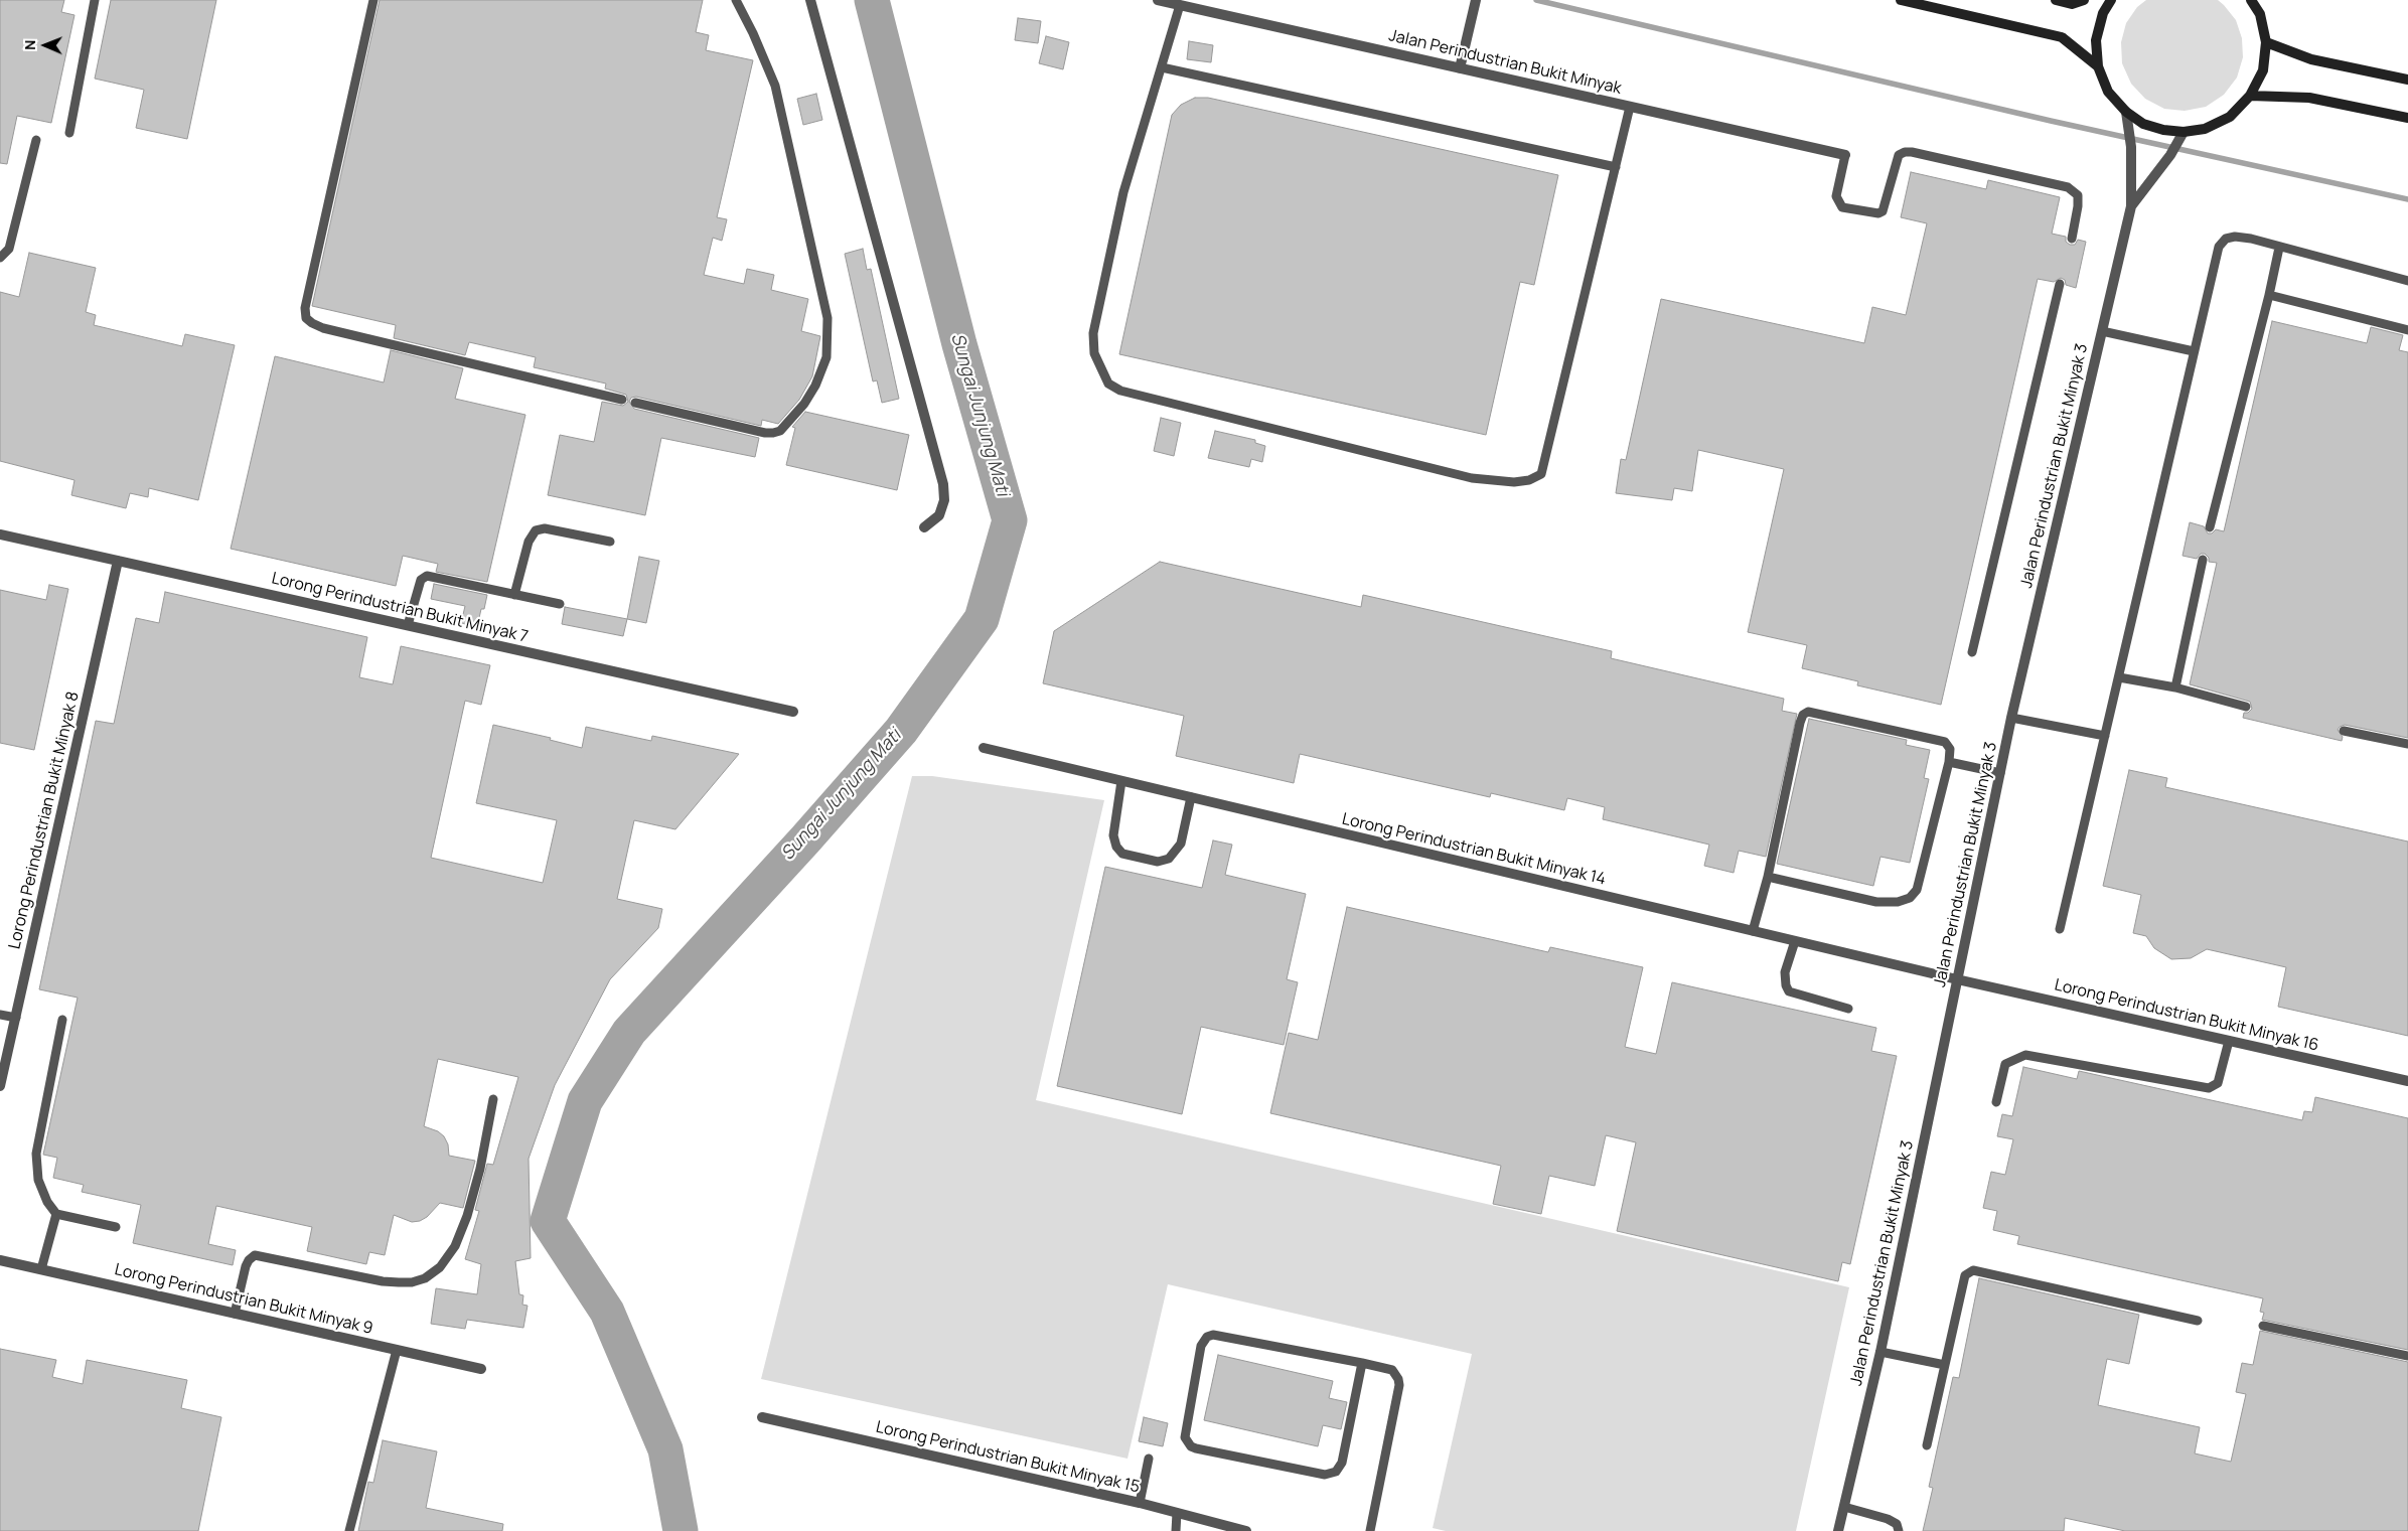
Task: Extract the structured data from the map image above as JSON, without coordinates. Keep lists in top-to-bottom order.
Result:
{
  "streets": {
    "street": [
      "Jalan Perindustrian Bukit Minyak",
      "Jalan Perindustrian Bukit Minyak 3",
      "Lorong Perindustrian Bukit Minyak 7",
      "Lorong Perindustrian Bukit Minyak 8",
      "Lorong Perindustrian Bukit Minyak 14",
      "Lorong Perindustrian Bukit Minyak 16",
      "Lorong Perindustrian Bukit Minyak 9",
      "Lorong Perindustrian Bukit Minyak 15"
    ]
  },
  "crossings": [
    ["Jalan Perindustrian Bukit Minyak 3", "Lorong Perindustrian Bukit Minyak 14"],
    ["Jalan Perindustrian Bukit Minyak 3", "Lorong Perindustrian Bukit Minyak 16"],
    ["Lorong Perindustrian Bukit Minyak 7", "Lorong Perindustrian Bukit Minyak 8"],
    ["Lorong Perindustrian Bukit Minyak 14", "Lorong Perindustrian Bukit Minyak 16"]
  ],
  "water": ["Sungai Junjung Mati"],
  "north": "left"
}
